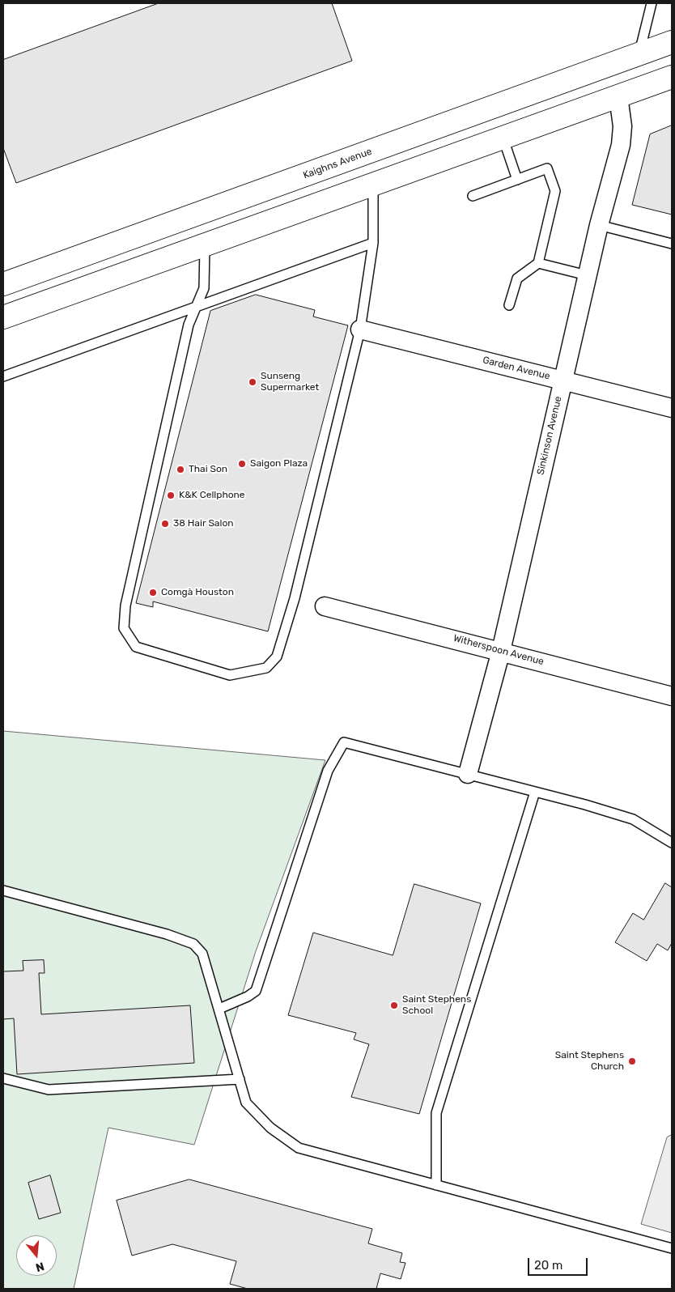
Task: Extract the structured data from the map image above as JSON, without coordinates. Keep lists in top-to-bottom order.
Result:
{
  "streets": {
    "highway": ["Kaighns Avenue"],
    "street": ["Garden Avenue", "Sinkinson Avenue", "Witherspoon Avenue"]
  },
  "crossings": [
    ["Garden Avenue", "Sinkinson Avenue"],
    ["Sinkinson Avenue", "Witherspoon Avenue"]
  ],
  "places": [
    "Sunseng Supermarket",
    "Saigon Plaza",
    "Thai Son",
    "K&K Cellphone",
    "38 Hair Salon",
    "Comgà Houston",
    "Saint Stephens School",
    "Saint Stephens Church"
  ],
  "scale_bar": "20 m",
  "north": "bottom"
}
